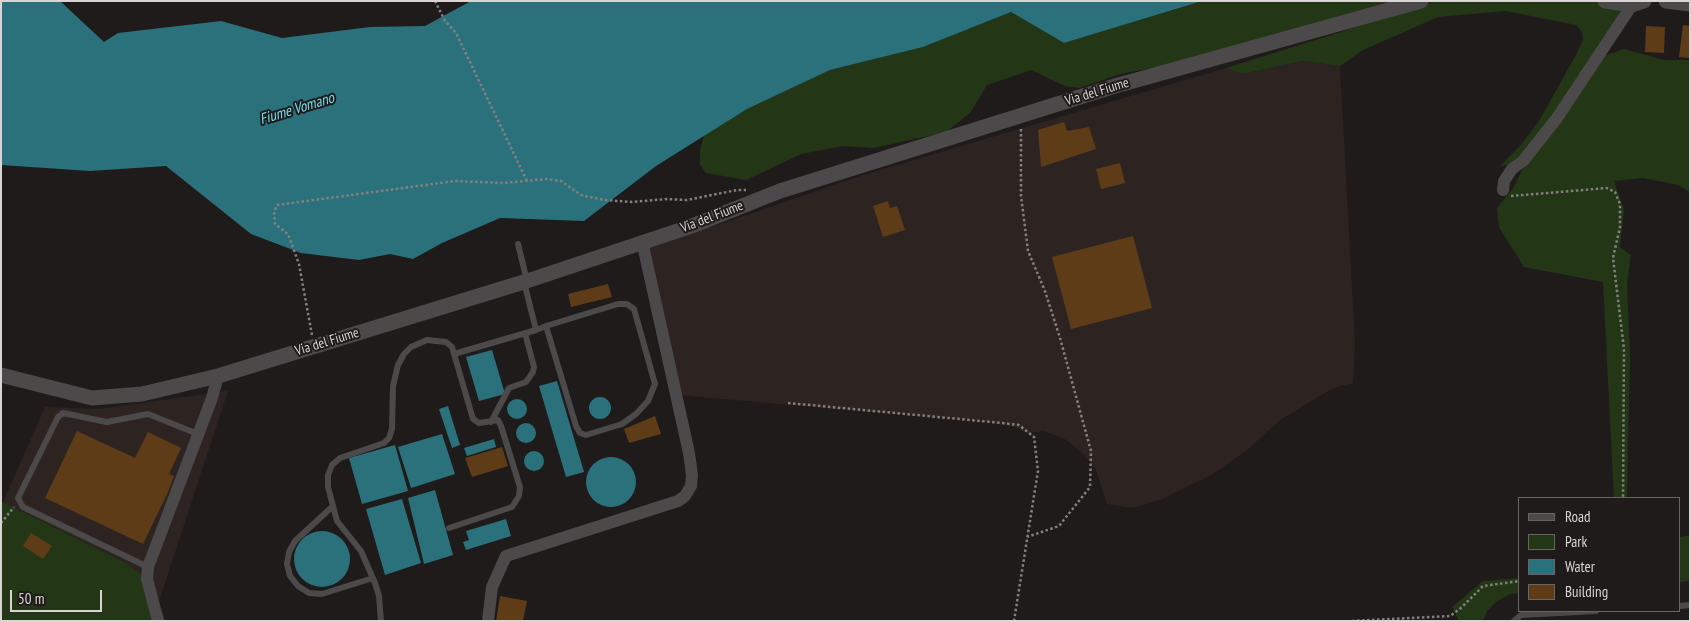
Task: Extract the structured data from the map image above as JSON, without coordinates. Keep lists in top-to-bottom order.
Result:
{
  "streets": {
    "street": ["Via del Fiume"]
  },
  "water": ["Fiume Vomano"],
  "legend": [
    "Road",
    "Park",
    "Water",
    "Building"
  ],
  "scale_bar": "50 m"
}
